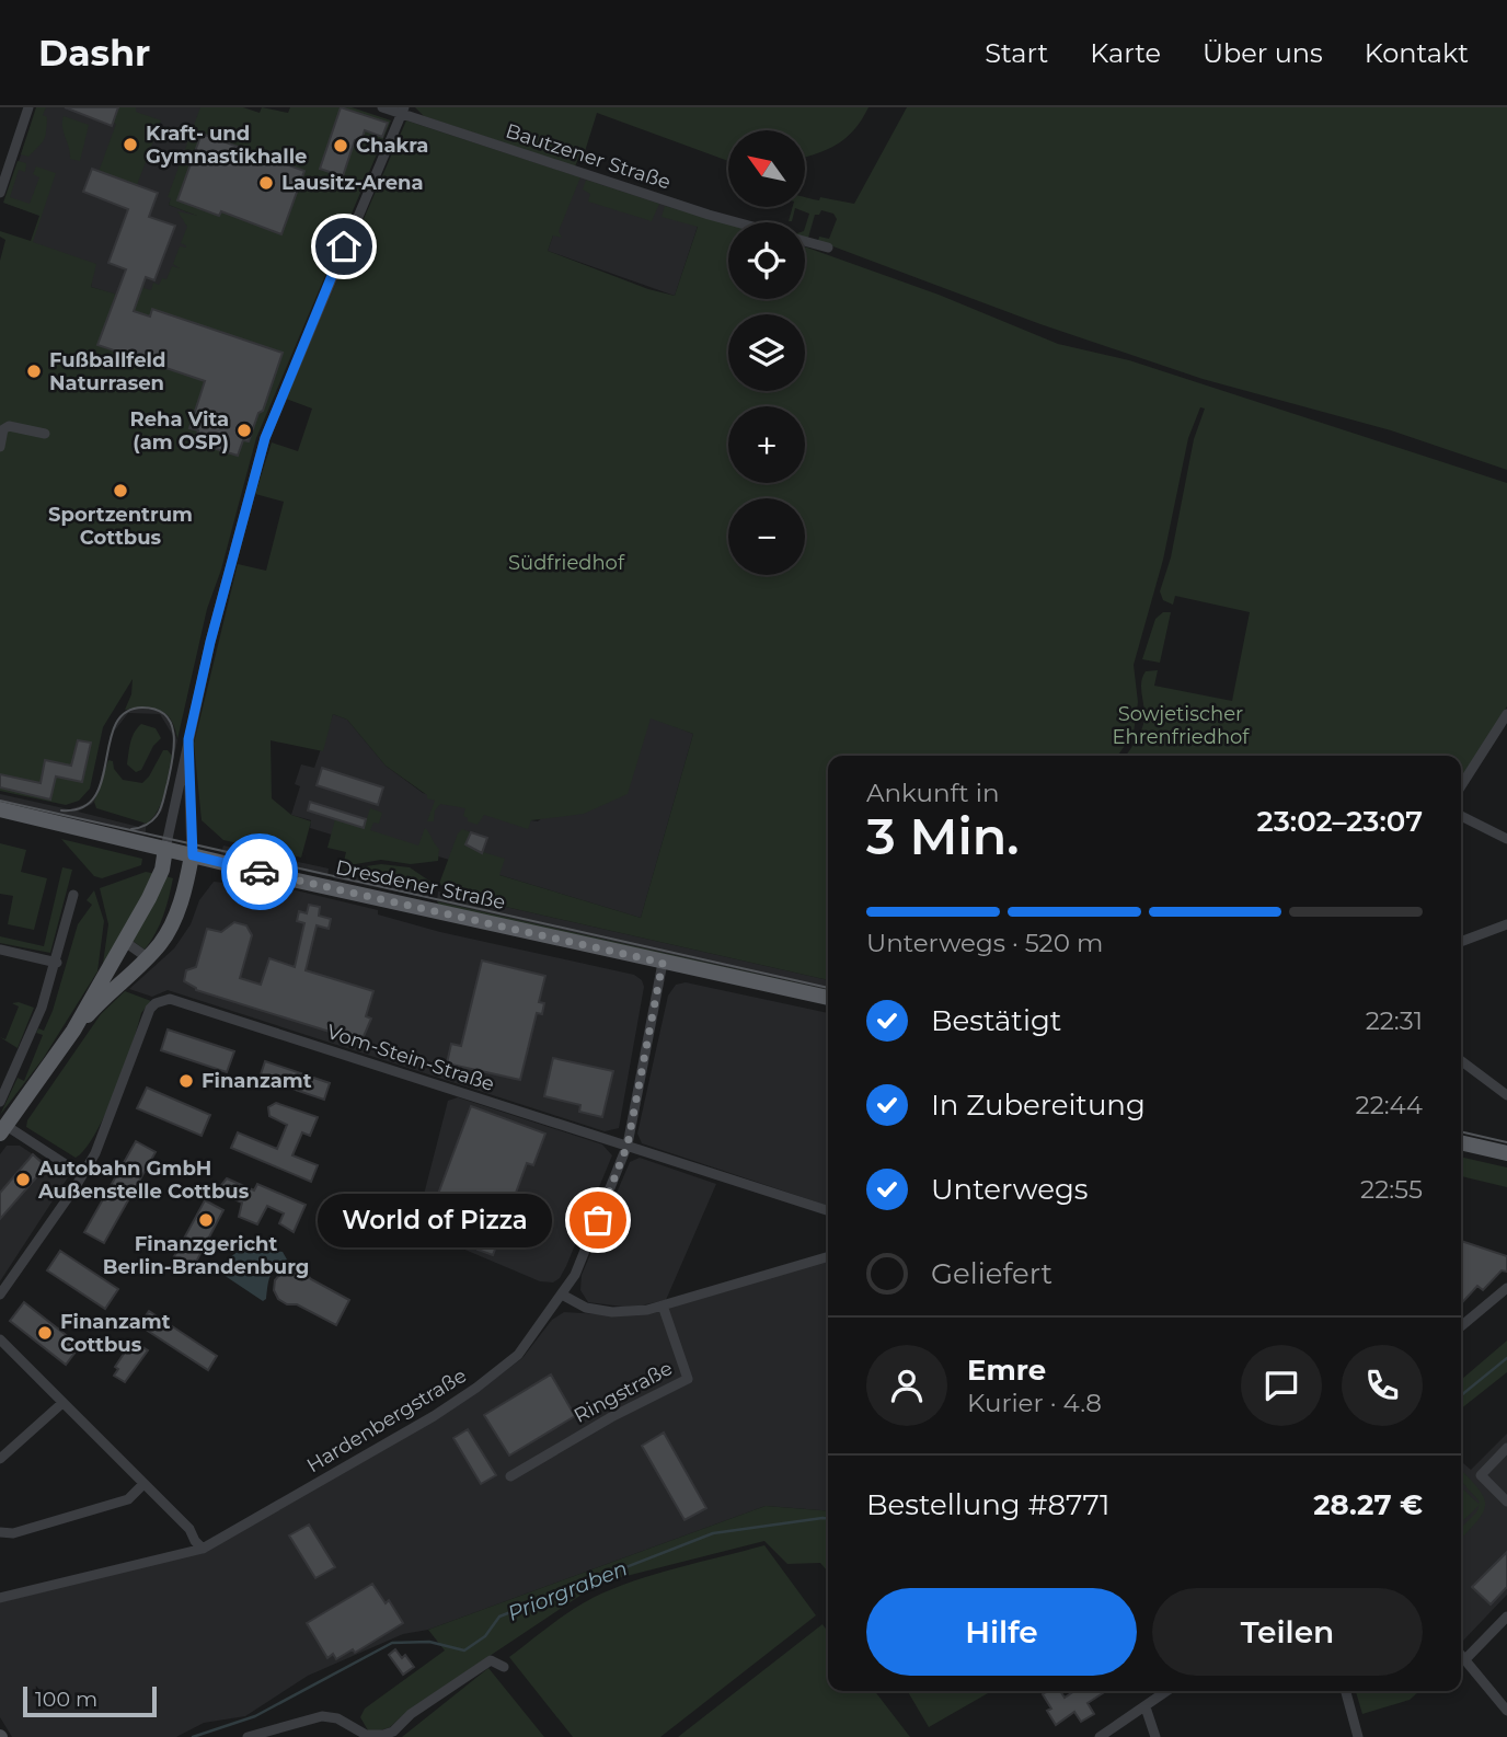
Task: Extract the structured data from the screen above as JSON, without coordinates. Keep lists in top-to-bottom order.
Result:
{
  "streets": {
    "main road": ["Dresdener Straße"],
    "street": [
      "Bautzener Straße",
      "Vom-Stein-Straße",
      "Ringstraße",
      "Hardenbergstraße"
    ]
  },
  "crossings": [
    ["Dresdener Straße", "Hardenbergstraße"],
    ["Vom-Stein-Straße", "Hardenbergstraße"]
  ],
  "water": ["Priorgraben"],
  "parks": ["Südfriedhof", "Sowjetischer Ehrenfriedhof"],
  "places": [
    "Kraft- und Gymnastikhalle",
    "Chakra",
    "Lausitz-Arena",
    "Fußballfeld Naturrasen",
    "Reha Vita (am OSP)",
    "Sportzentrum Cottbus",
    "Finanzamt",
    "Autobahn GmbH Außenstelle Cottbus",
    "Finanzgericht Berlin-Brandenburg",
    "World of Pizza",
    "Finanzamt Cottbus"
  ],
  "scale_bar": "100 m",
  "north": "top left",
  "page": {
    "header": "Dashr",
    "nav": [
      "Start",
      "Karte",
      "Über uns",
      "Kontakt"
    ],
    "map_buttons": ["+", "−"],
    "heading": ["3 Min.", "Ankunft in", "23:02–23:07"],
    "panel": [
      "Emre",
      "Kurier · 4.8",
      "Bestellung #8771",
      "28.27 €"
    ],
    "bar": "Unterwegs · 520 m",
    "list": [
      ["Bestätigt", "22:31"],
      ["In Zubereitung", "22:44"],
      ["Unterwegs", "22:55"],
      "Geliefert"
    ],
    "bubble": "World of Pizza",
    "buttons": ["Hilfe", "Teilen"],
    "scale": "100 m"
  }
}
